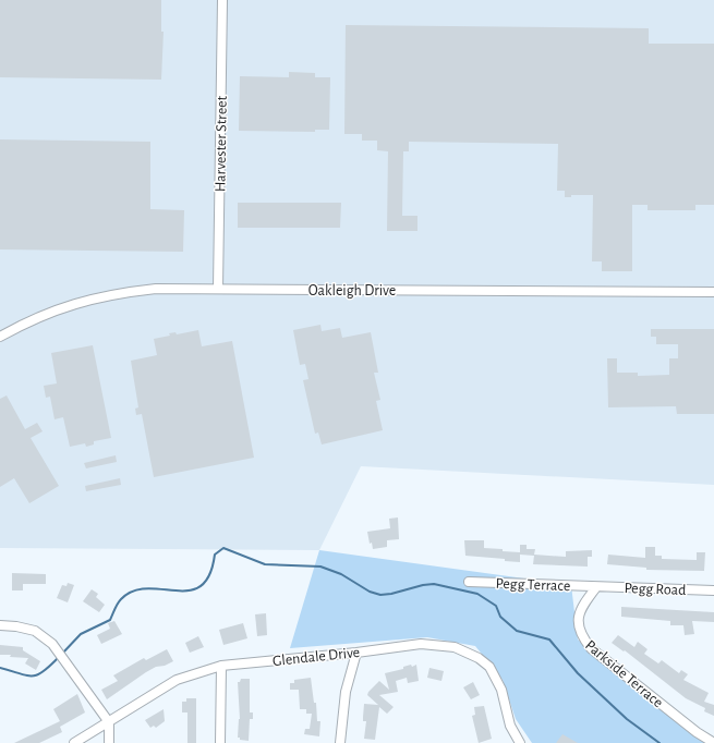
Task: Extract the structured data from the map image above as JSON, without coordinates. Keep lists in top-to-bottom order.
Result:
{
  "streets": {
    "street": [
      "Harvester Street",
      "Oakleigh Drive",
      "Pegg Terrace",
      "Pegg Road",
      "Glendale Drive",
      "Parkside Terrace"
    ]
  },
  "crossings": [
    ["Harvester Street", "Oakleigh Drive"],
    ["Pegg Terrace", "Pegg Road"],
    ["Pegg Terrace", "Parkside Terrace"],
    ["Pegg Road", "Parkside Terrace"]
  ]
}
